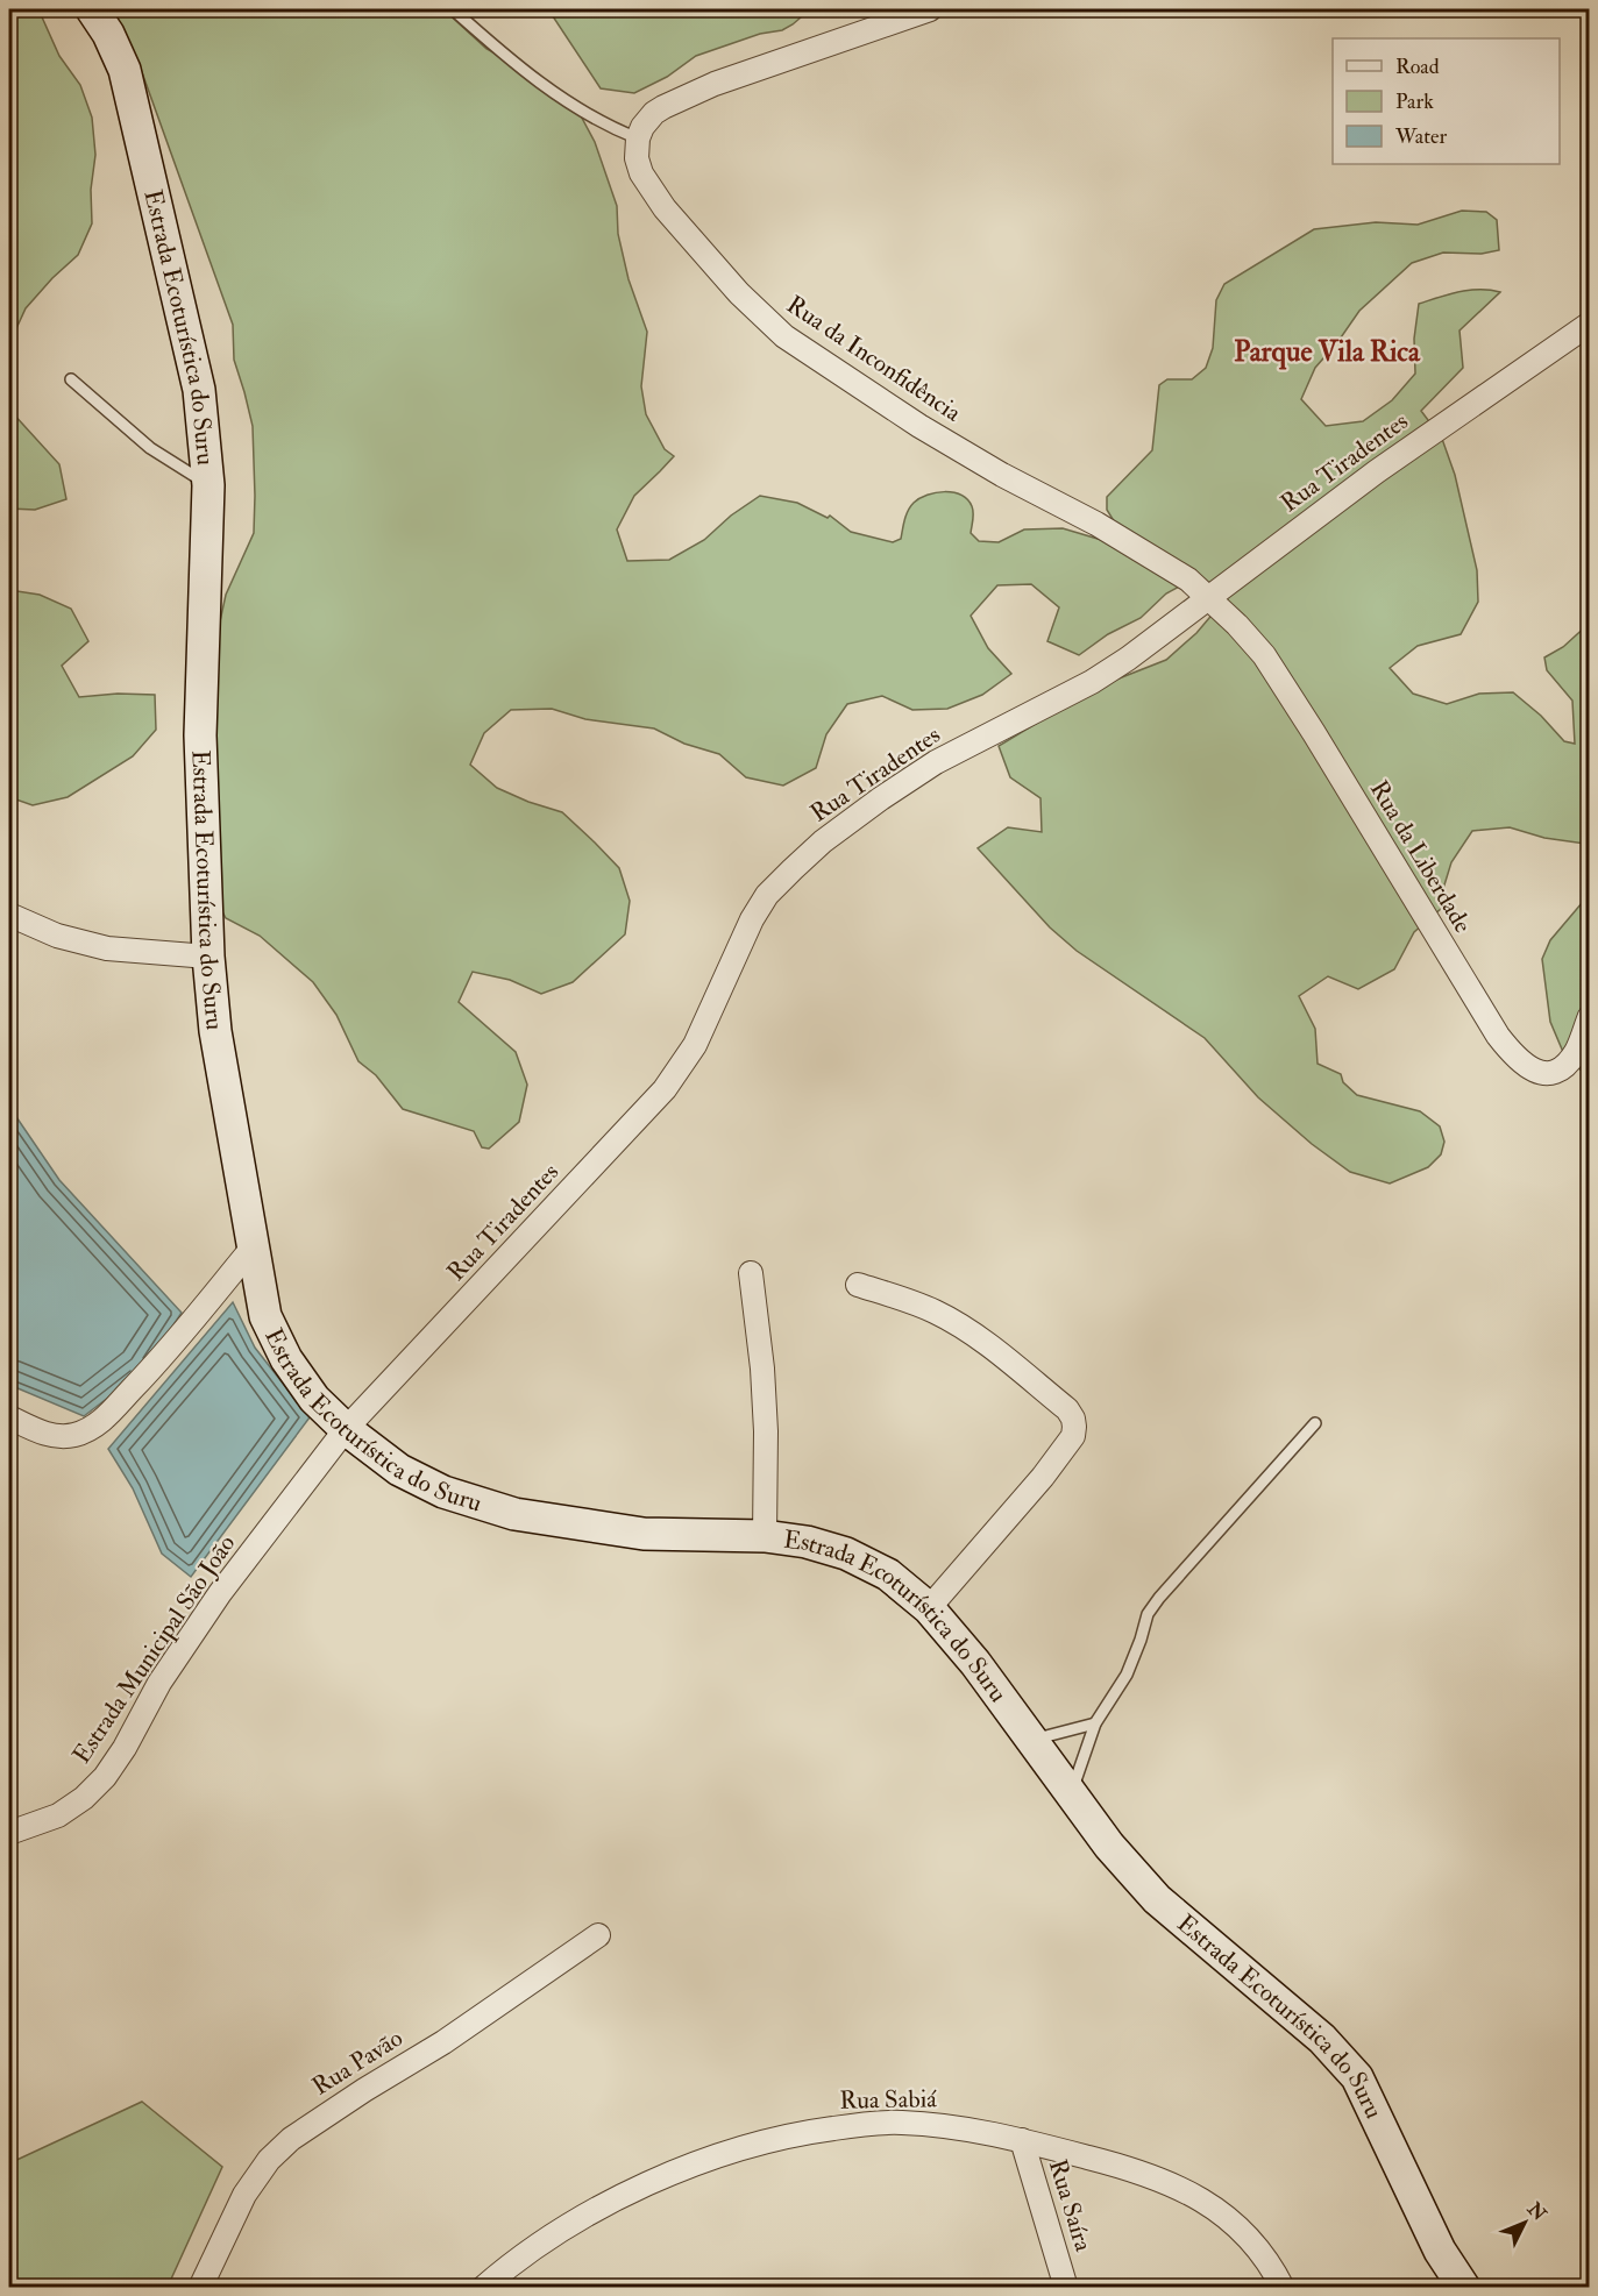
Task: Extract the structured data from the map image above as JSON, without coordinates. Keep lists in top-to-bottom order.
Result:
{
  "streets": {
    "main road": ["Estrada Ecoturística do Suru"],
    "street": [
      "Rua da Inconfidência",
      "Rua Tiradentes",
      "Rua da Liberdade",
      "Estrada Municipal São João",
      "Rua Pavão",
      "Rua Sabiá",
      "Rua Saíra"
    ]
  },
  "crossings": [
    ["Estrada Ecoturística do Suru", "Rua Tiradentes"],
    ["Estrada Ecoturística do Suru", "Estrada Municipal São João"],
    ["Rua da Inconfidência", "Rua Tiradentes"],
    ["Rua da Inconfidência", "Rua da Liberdade"],
    ["Rua Tiradentes", "Rua da Liberdade"],
    ["Rua Tiradentes", "Estrada Municipal São João"],
    ["Rua Sabiá", "Rua Saíra"]
  ],
  "districts": ["Parque Vila Rica"],
  "legend": ["Road", "Park", "Water"],
  "north": "top right"
}
